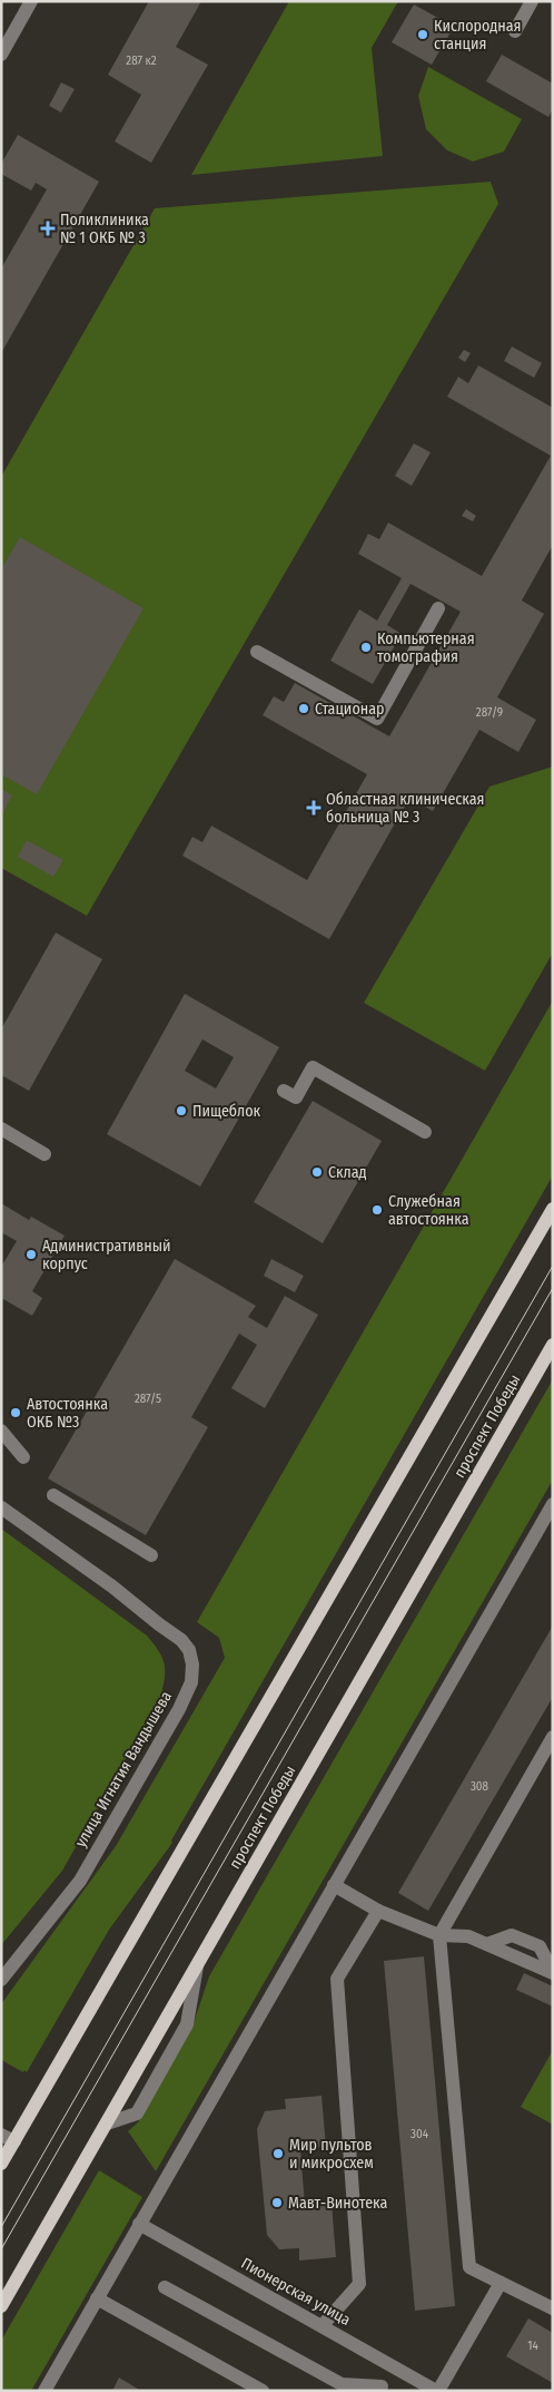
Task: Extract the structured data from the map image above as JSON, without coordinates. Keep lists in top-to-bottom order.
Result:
{
  "streets": {
    "main road": ["проспект Победы"],
    "street": ["улица Игнатия Вандышева", "Пионерская улица"]
  },
  "places": {
    "other": [
      "Кислородная станция",
      "Компьютерная томография",
      "Стационар",
      "Пищеблок",
      "Склад",
      "Служебная автостоянка",
      "Административный корпус",
      "Автостоянка ОКБ №3",
      "Мир пультов и микросхем",
      "Мавт-Винотека"
    ],
    "health": ["Поликлиника № 1 ОКБ № 3", "Областная клиническая больница № 3"]
  },
  "house_numbers": [
    "287 к2",
    "287/9",
    "287/5",
    "308",
    "304",
    "14"
  ]
}
